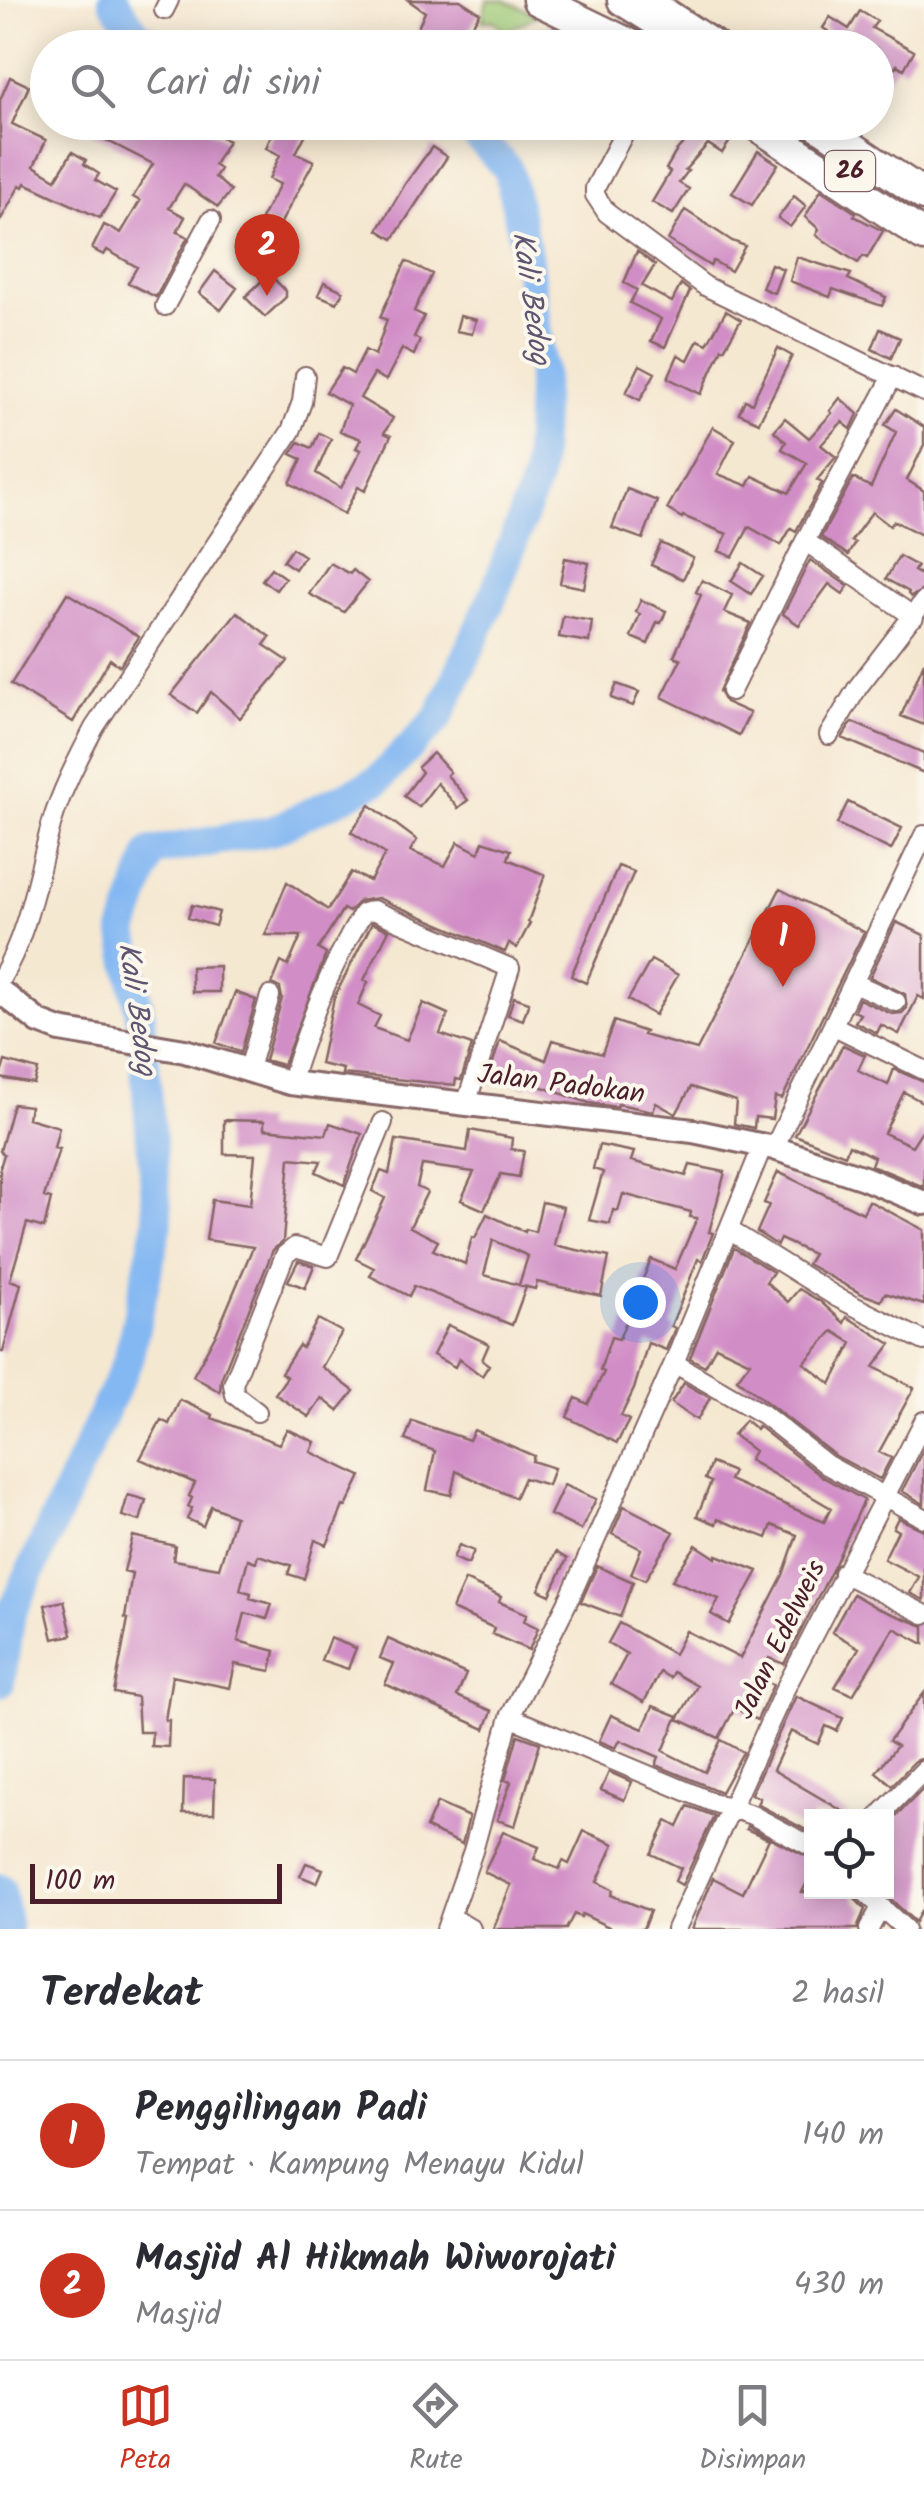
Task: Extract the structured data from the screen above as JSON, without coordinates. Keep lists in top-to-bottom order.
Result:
{
  "streets": {
    "highway": ["26"],
    "main road": ["Jalan Padokan"],
    "street": ["Jalan Edelweis"]
  },
  "water": ["Kali Bedog"],
  "scale_bar": "100 m",
  "page": {
    "search": "Cari di sini",
    "pins": ["2", "1"],
    "scale": "100 m",
    "heading": ["Terdekat", "2 hasil"],
    "list": [
      {
        "mark": "1",
        "name": "Penggilingan Padi",
        "note": "Tempat · Kampung Menayu Kidul",
        "value": "140 m"
      },
      {
        "mark": "2",
        "name": "Masjid Al Hikmah Wiworojati",
        "note": "Masjid",
        "value": "430 m"
      }
    ],
    "nav": ["Peta", "Rute", "Disimpan"]
  }
}
